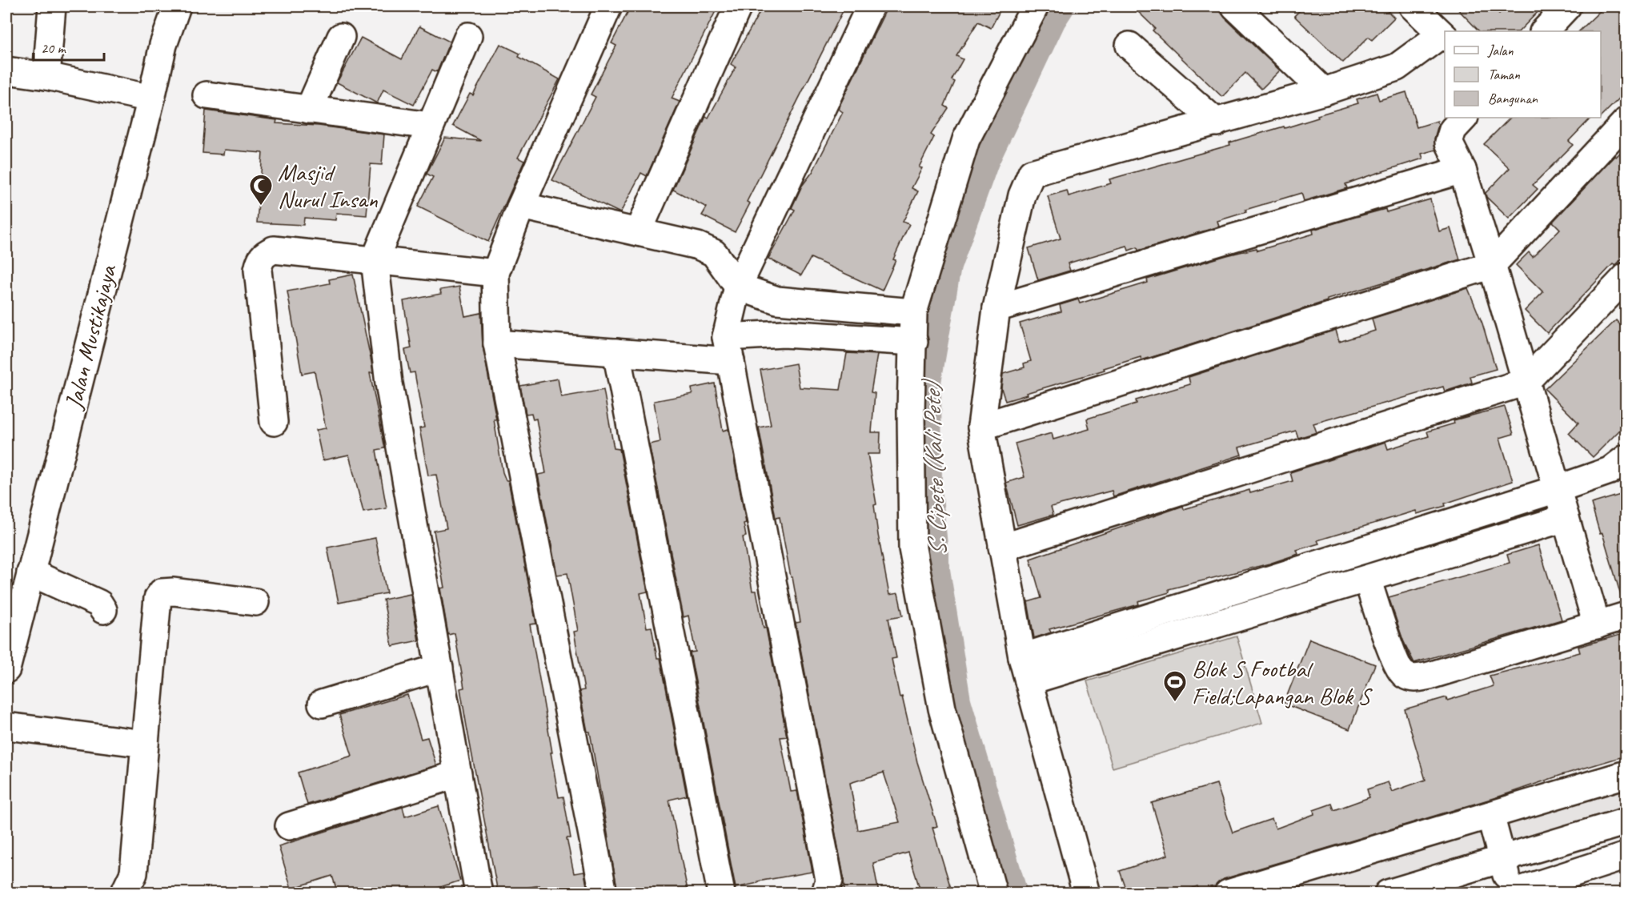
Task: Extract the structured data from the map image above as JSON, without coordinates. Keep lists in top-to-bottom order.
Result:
{
  "streets": {
    "street": ["Jalan Mustikajaya"]
  },
  "water": ["S. Cipete (Kali Pete)"],
  "places": {
    "mosque": ["Masjid Nurul Insan"],
    "sports": ["Blok S Footbal Field;Lapangan Blok S"]
  },
  "legend": ["Jalan", "Taman", "Bangunan"],
  "scale_bar": "20 m"
}
